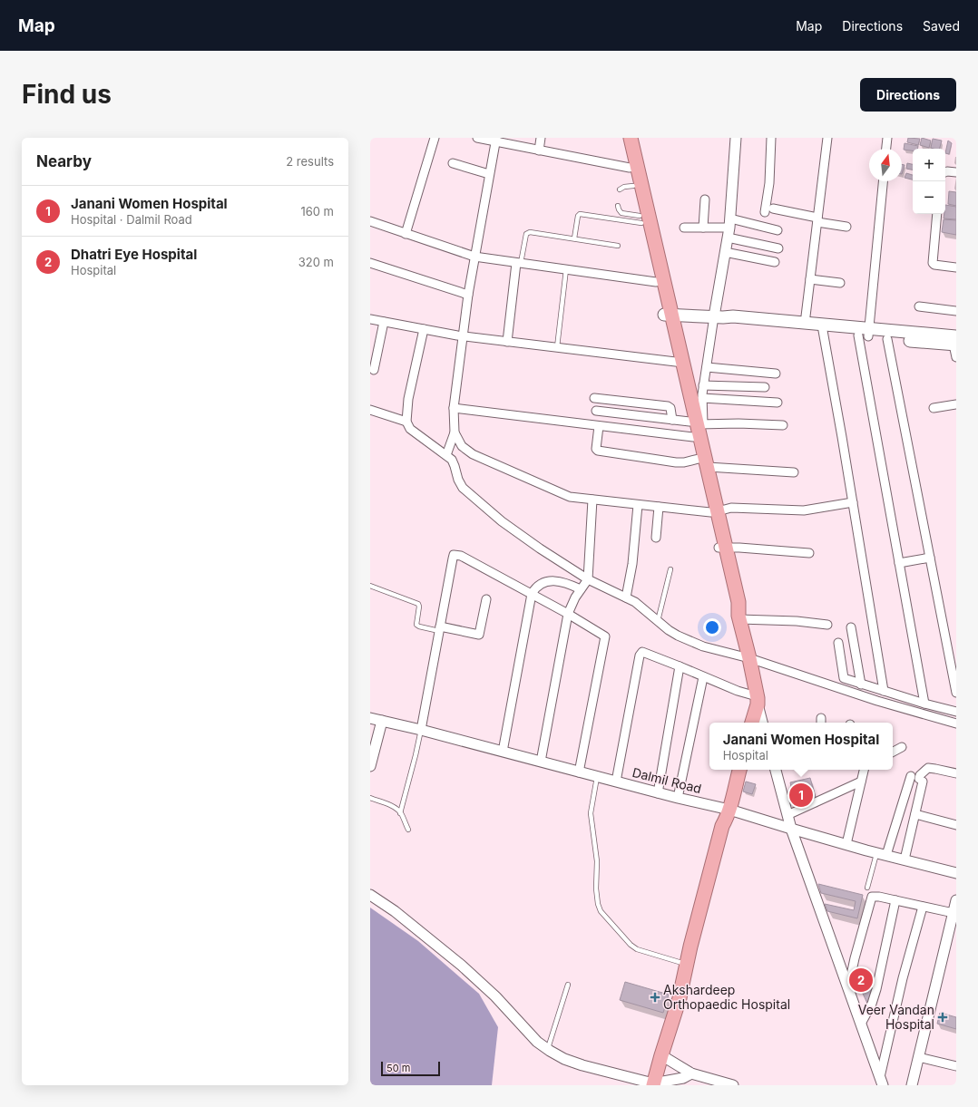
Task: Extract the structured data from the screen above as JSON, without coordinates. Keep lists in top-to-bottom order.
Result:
{
  "streets": {
    "street": ["Dalmil Road"]
  },
  "places": {
    "health": ["Akshardeep Orthopaedic Hospital", "Veer Vandan Hospital"]
  },
  "scale_bar": "50 m",
  "north": "top",
  "page": {
    "header": "Map",
    "nav": ["Map", "Directions", "Saved"],
    "buttons": "Directions",
    "title": "Find us",
    "heading": ["Nearby", "2 results"],
    "map_buttons": ["+", "−"],
    "list": [
      {
        "mark": "1",
        "name": "Janani Women Hospital",
        "note": "Hospital · Dalmil Road",
        "value": "160 m"
      },
      {
        "mark": "2",
        "name": "Dhatri Eye Hospital",
        "note": "Hospital",
        "value": "320 m"
      }
    ],
    "popup": ["Janani Women Hospital", "Hospital"],
    "pins": ["1", "2"],
    "scale": "50 m"
  }
}
